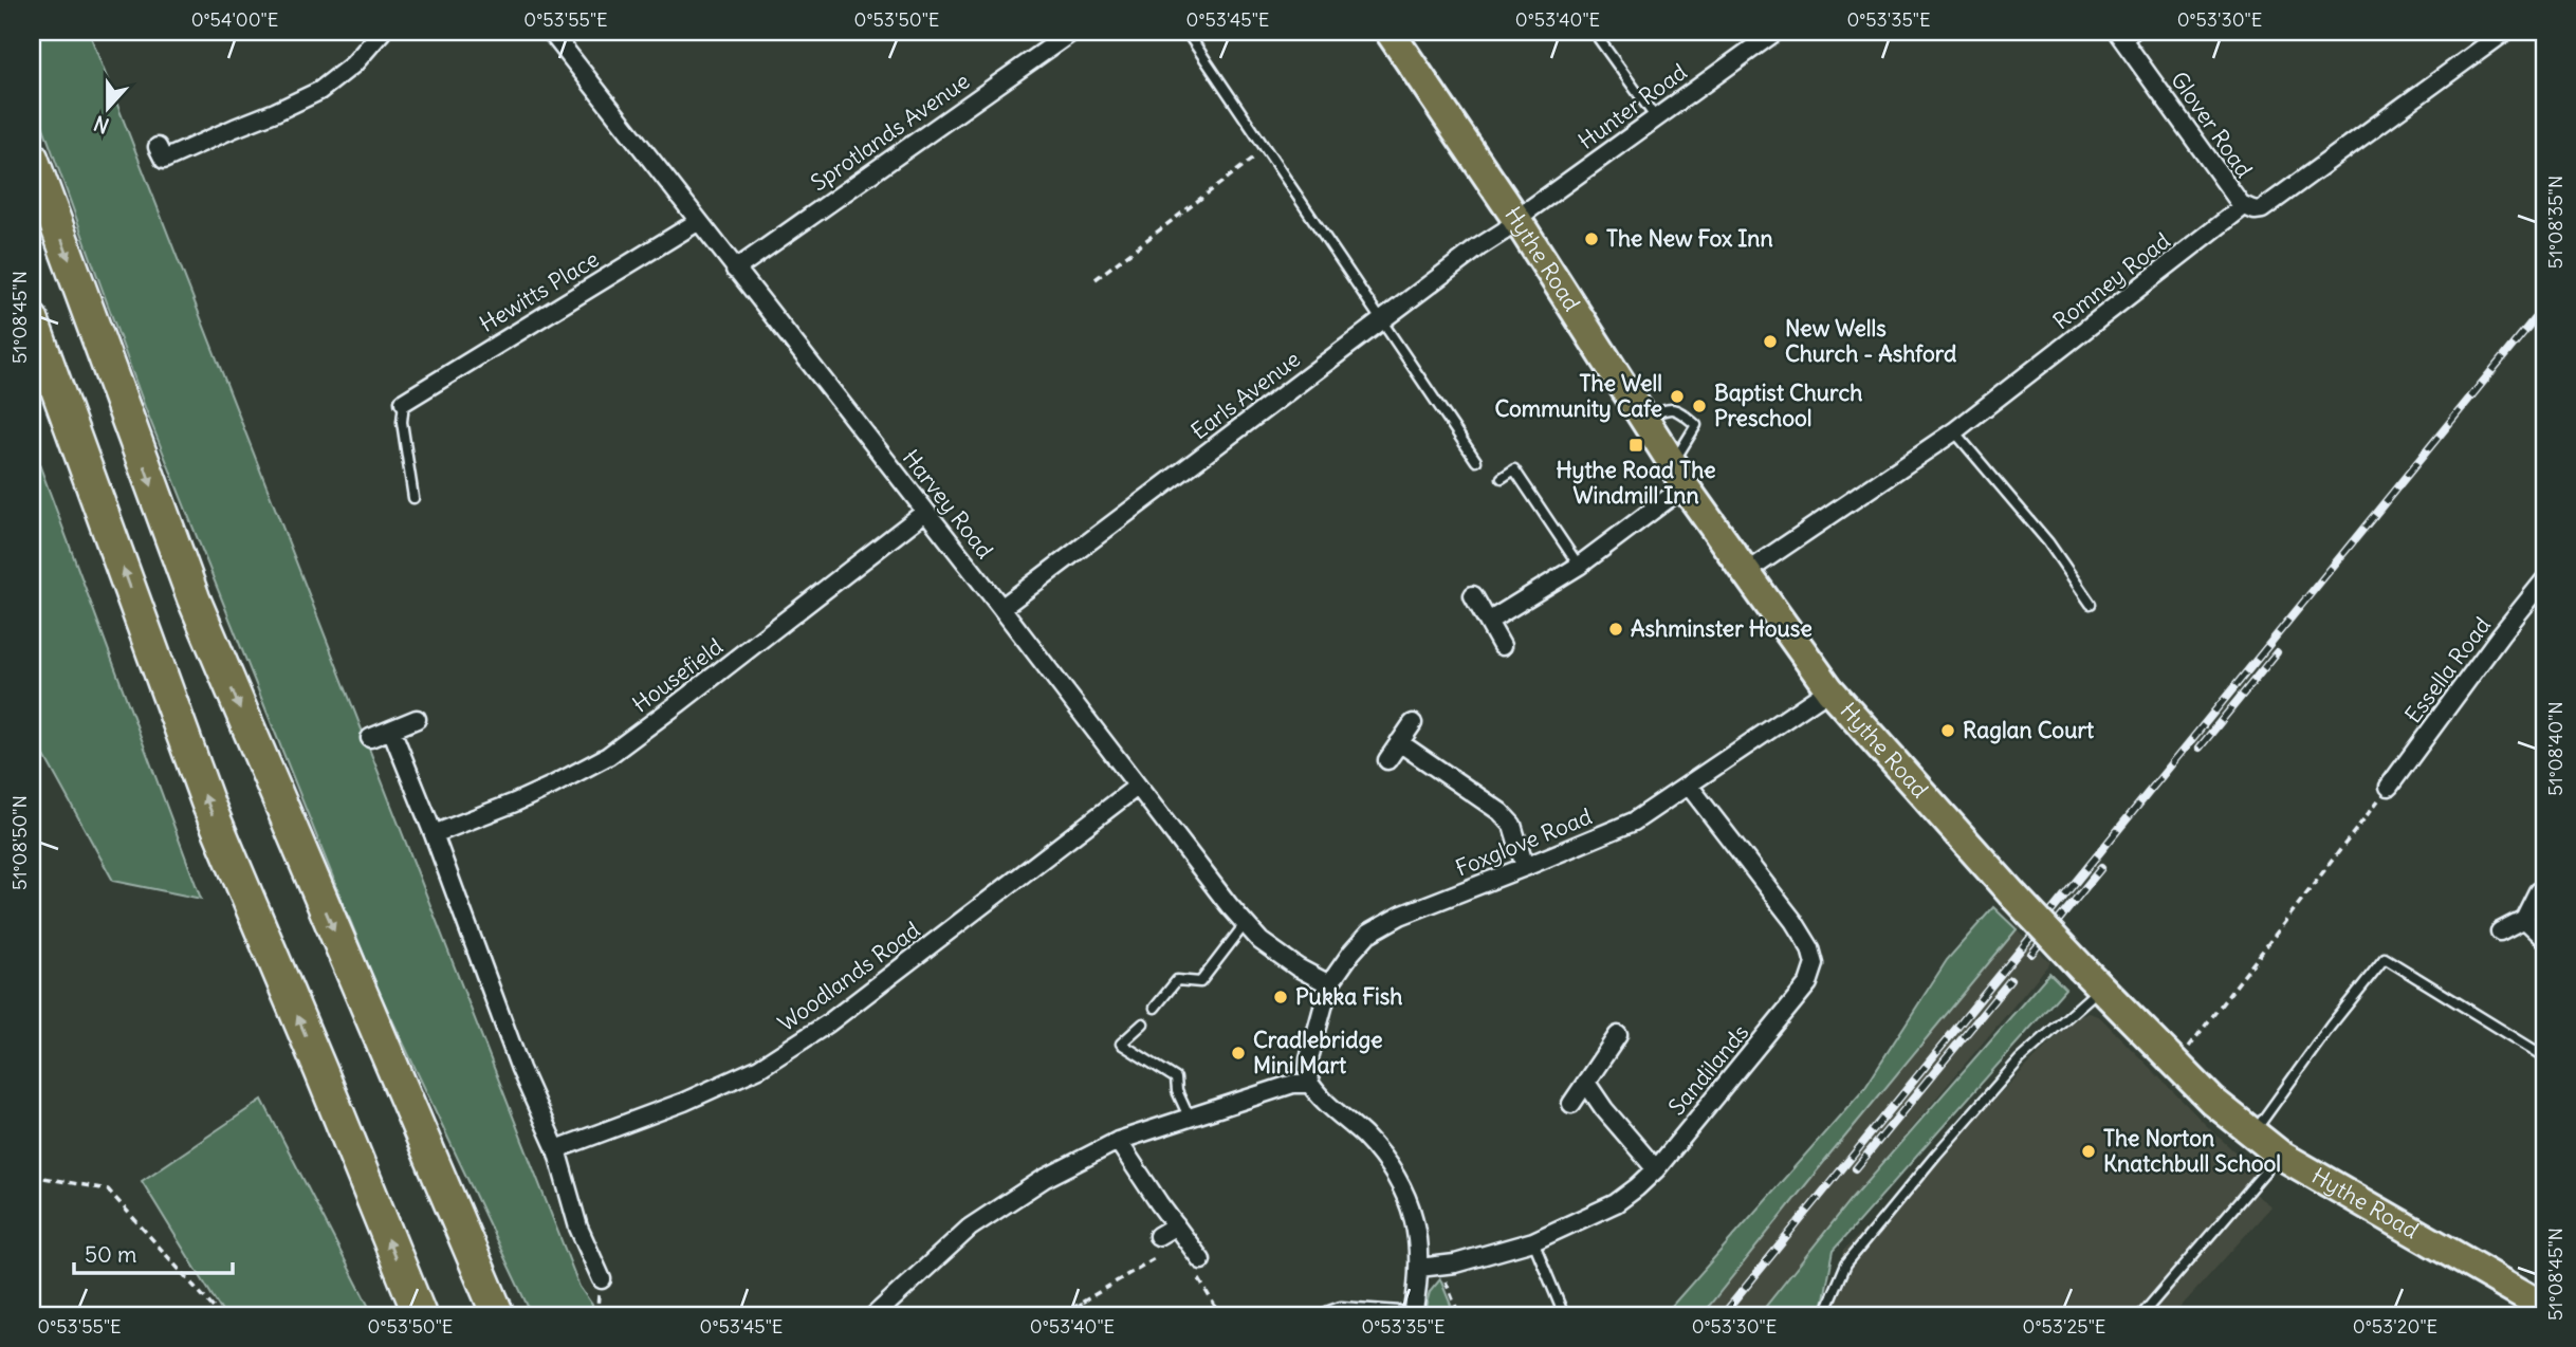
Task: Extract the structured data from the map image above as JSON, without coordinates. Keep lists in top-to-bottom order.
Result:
{
  "streets": {
    "main road": ["Hythe Road"],
    "street": [
      "Hunter Road",
      "Glover Road",
      "Sprotlands Avenue",
      "Romney Road",
      "Hewitts Place",
      "Earls Avenue",
      "Harvey Road",
      "Essella Road",
      "Housefield",
      "Foxglove Road",
      "Woodlands Road",
      "Sandilands"
    ]
  },
  "crossings": [
    ["Hunter Road", "Hythe Road"],
    ["Hunter Road", "Earls Avenue"],
    ["Glover Road", "Romney Road"],
    ["Sprotlands Avenue", "Harvey Road"],
    ["Hythe Road", "Romney Road"],
    ["Hythe Road", "Earls Avenue"],
    ["Hythe Road", "Foxglove Road"],
    ["Hewitts Place", "Harvey Road"],
    ["Earls Avenue", "Harvey Road"],
    ["Harvey Road", "Housefield"],
    ["Harvey Road", "Foxglove Road"],
    ["Harvey Road", "Woodlands Road"],
    ["Foxglove Road", "Sandilands"]
  ],
  "places": {
    "other": [
      "The New Fox Inn",
      "New Wells Church - Ashford",
      "The Well Community Cafe",
      "Baptist Church Preschool",
      "Ashminster House",
      "Raglan Court",
      "Pukka Fish",
      "Cradlebridge Mini Mart",
      "The Norton Knatchbull School"
    ],
    "transit": ["Hythe Road The Windmill Inn"]
  },
  "scale_bar": "50 m",
  "north": "bottom",
  "coordinates": [
    "0°54'00\"E",
    "0°53'55\"E",
    "0°53'50\"E",
    "0°53'45\"E",
    "0°53'40\"E",
    "0°53'35\"E",
    "0°53'30\"E",
    "51°08'35\"N",
    "51°08'45\"N",
    "51°08'40\"N",
    "51°08'50\"N",
    "0°53'25\"E",
    "0°53'20\"E"
  ]
}
